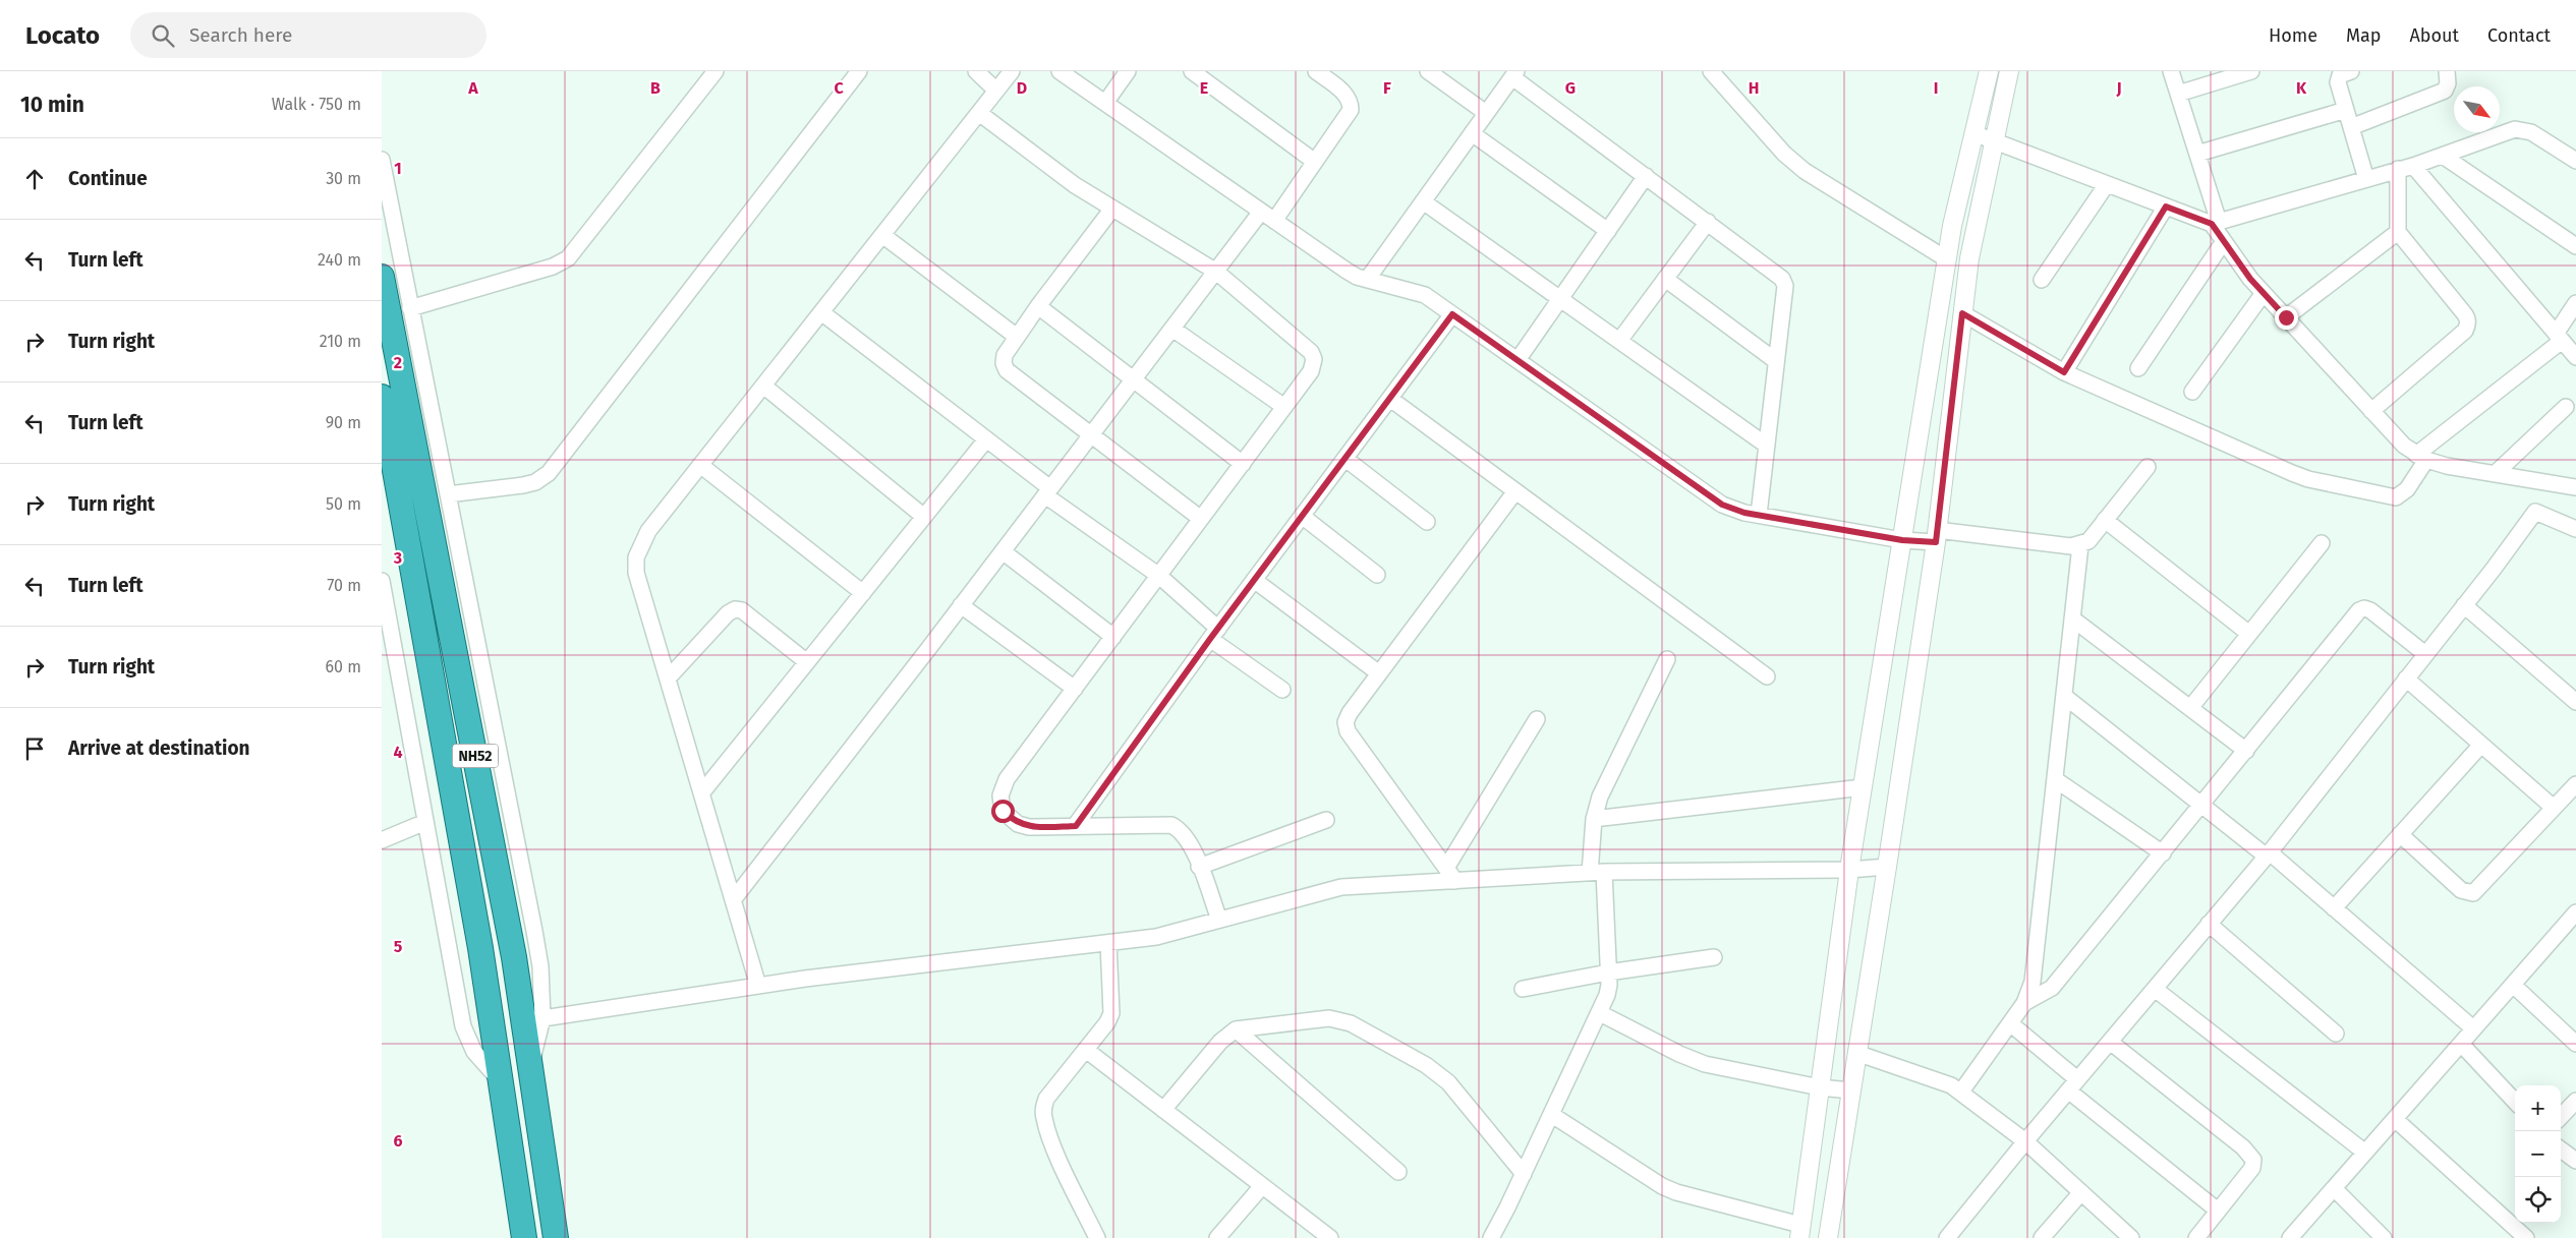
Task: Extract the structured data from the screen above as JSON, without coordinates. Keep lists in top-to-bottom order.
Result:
{
  "streets": {
    "highway": ["NH52"]
  },
  "north": "bottom right",
  "page": {
    "header": "Locato",
    "search": "Search here",
    "nav": [
      "Home",
      "Map",
      "About",
      "Contact"
    ],
    "heading": ["10 min", "Walk · 750 m"],
    "list": [
      ["Continue", "30 m"],
      ["Turn left", "240 m"],
      ["Turn right", "210 m"],
      ["Turn left", "90 m"],
      ["Turn right", "50 m"],
      ["Turn left", "70 m"],
      ["Turn right", "60 m"],
      "Arrive at destination"
    ],
    "map_buttons": ["+", "−"]
  },
  "grid": {
    "columns": [
      "A",
      "B",
      "C",
      "D",
      "E",
      "F",
      "G",
      "H",
      "I",
      "J",
      "K"
    ],
    "rows": [
      "1",
      "2",
      "3",
      "4",
      "5",
      "6"
    ]
  }
}
